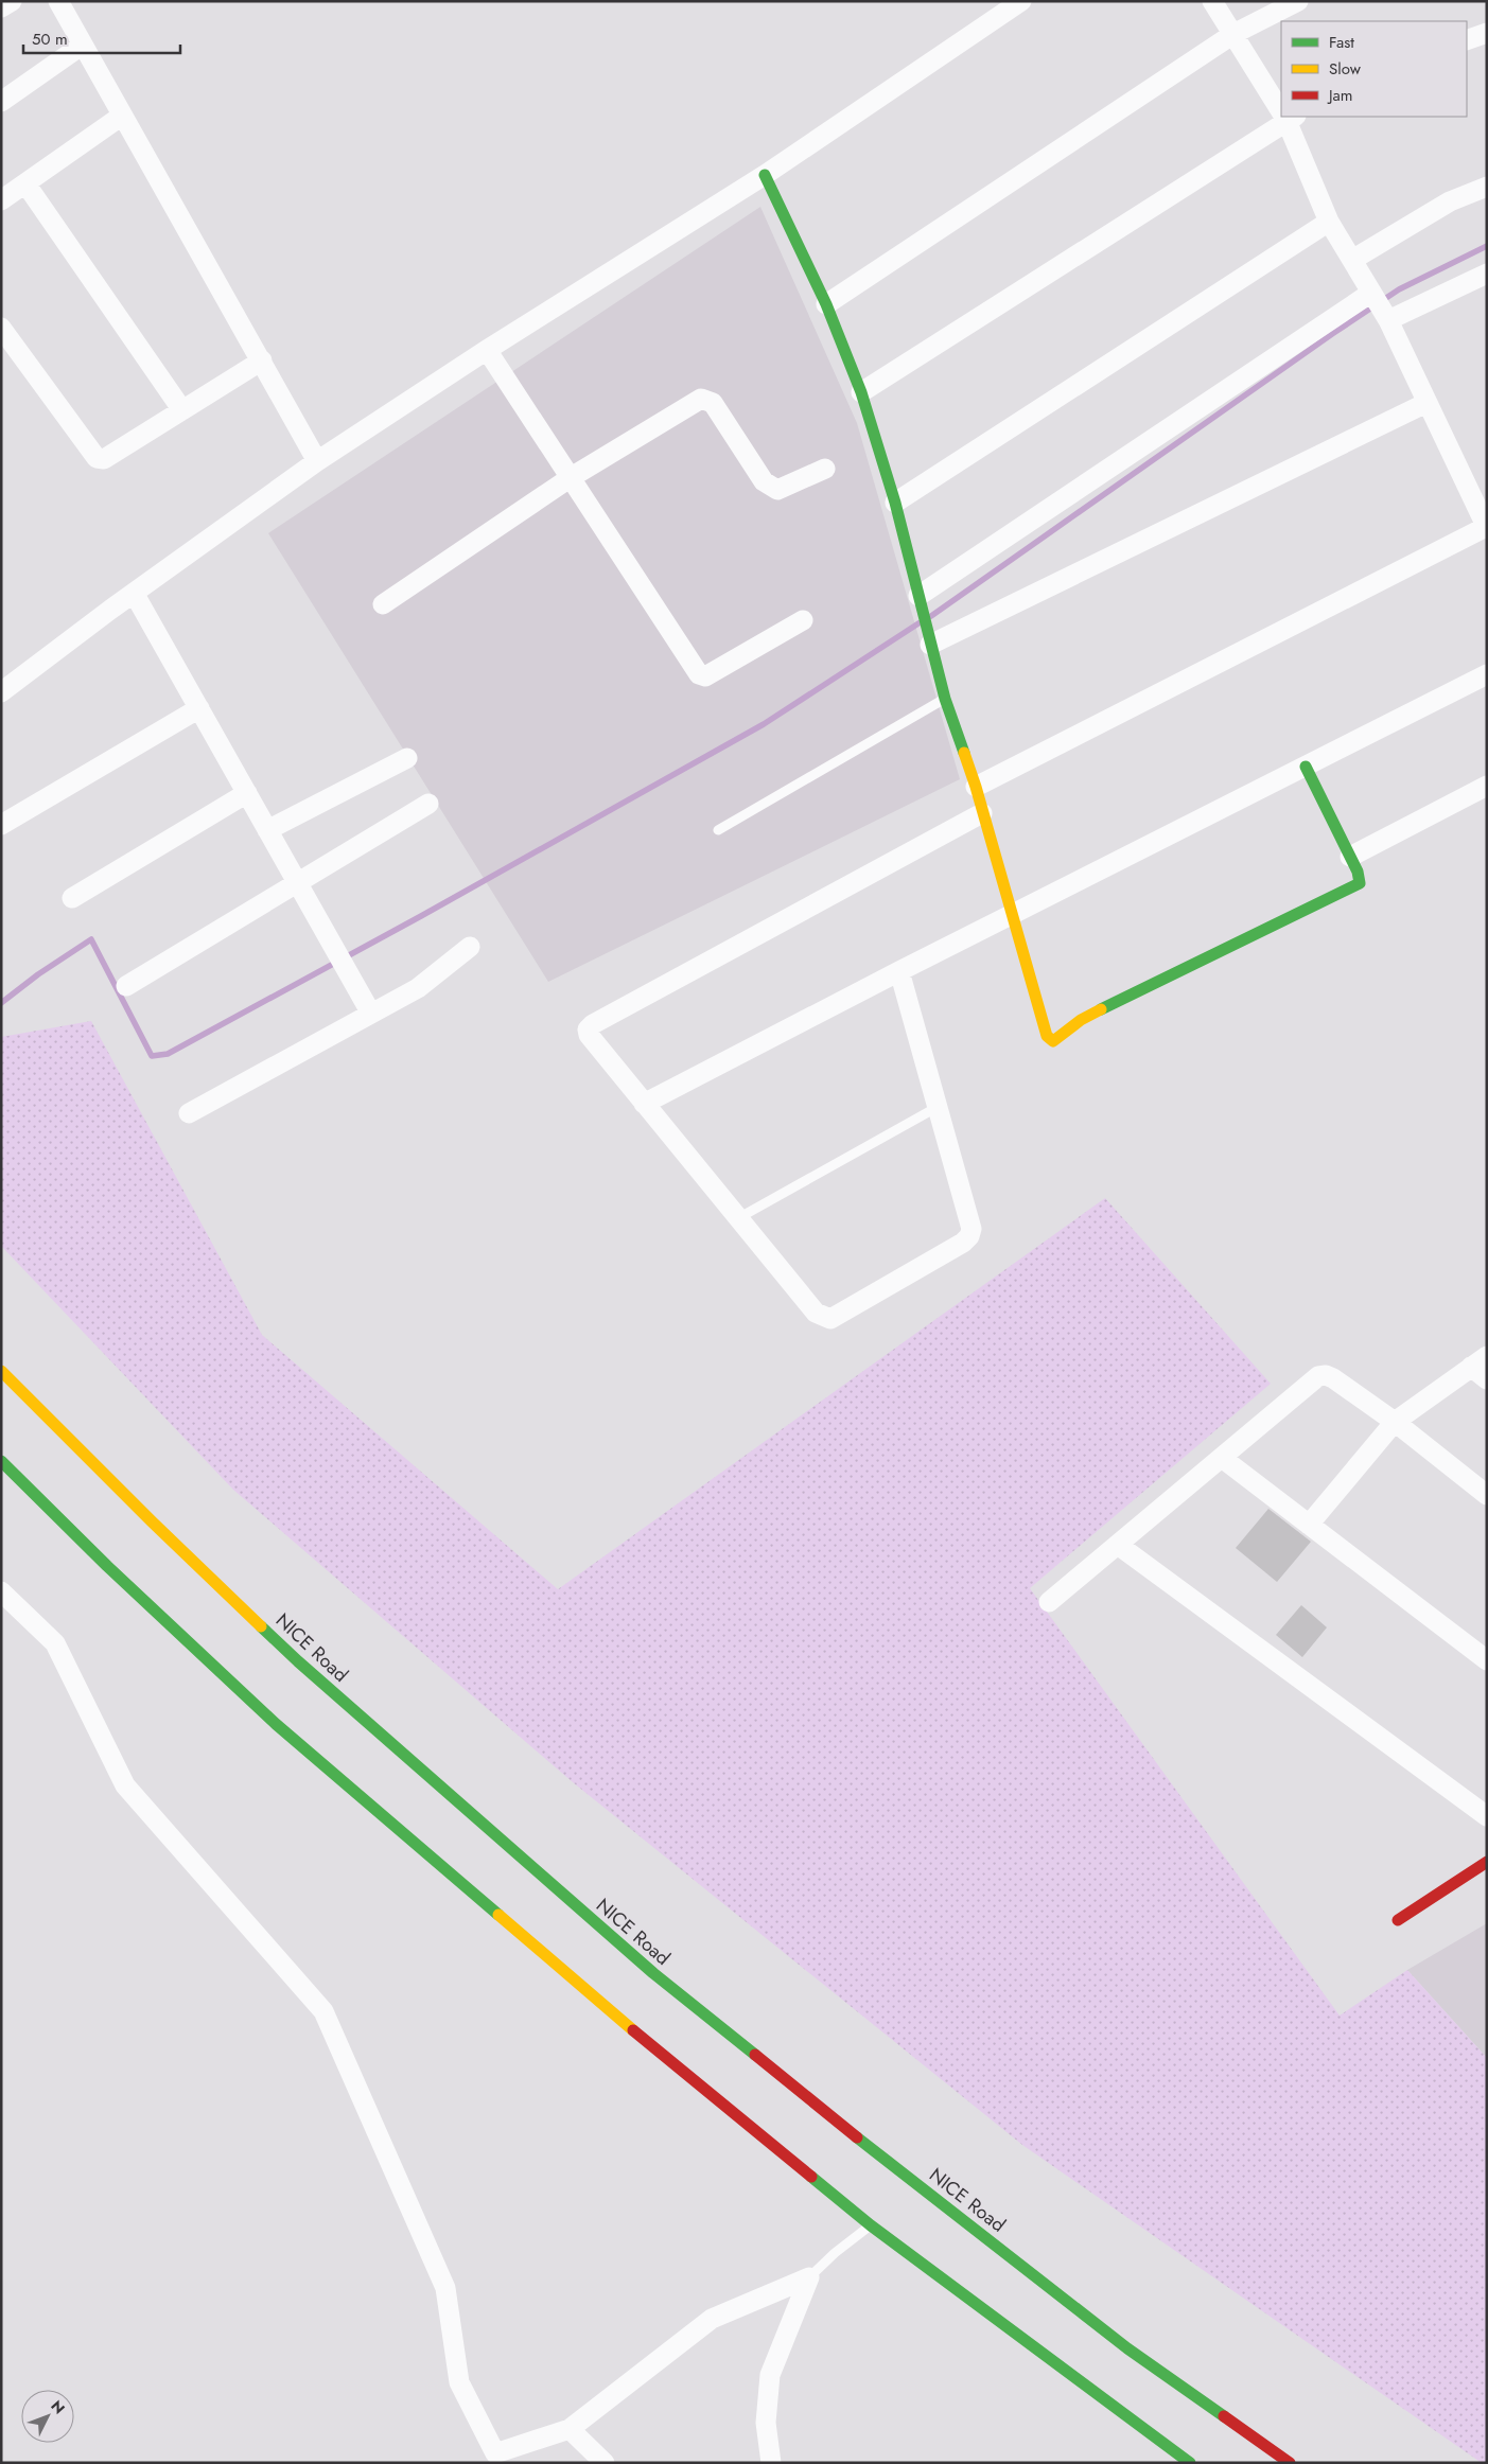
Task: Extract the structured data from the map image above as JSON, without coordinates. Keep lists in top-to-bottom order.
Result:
{
  "streets": {
    "main road": ["NICE Road"]
  },
  "legend": ["Fast", "Slow", "Jam"],
  "scale_bar": "50 m",
  "north": "top right"
}
